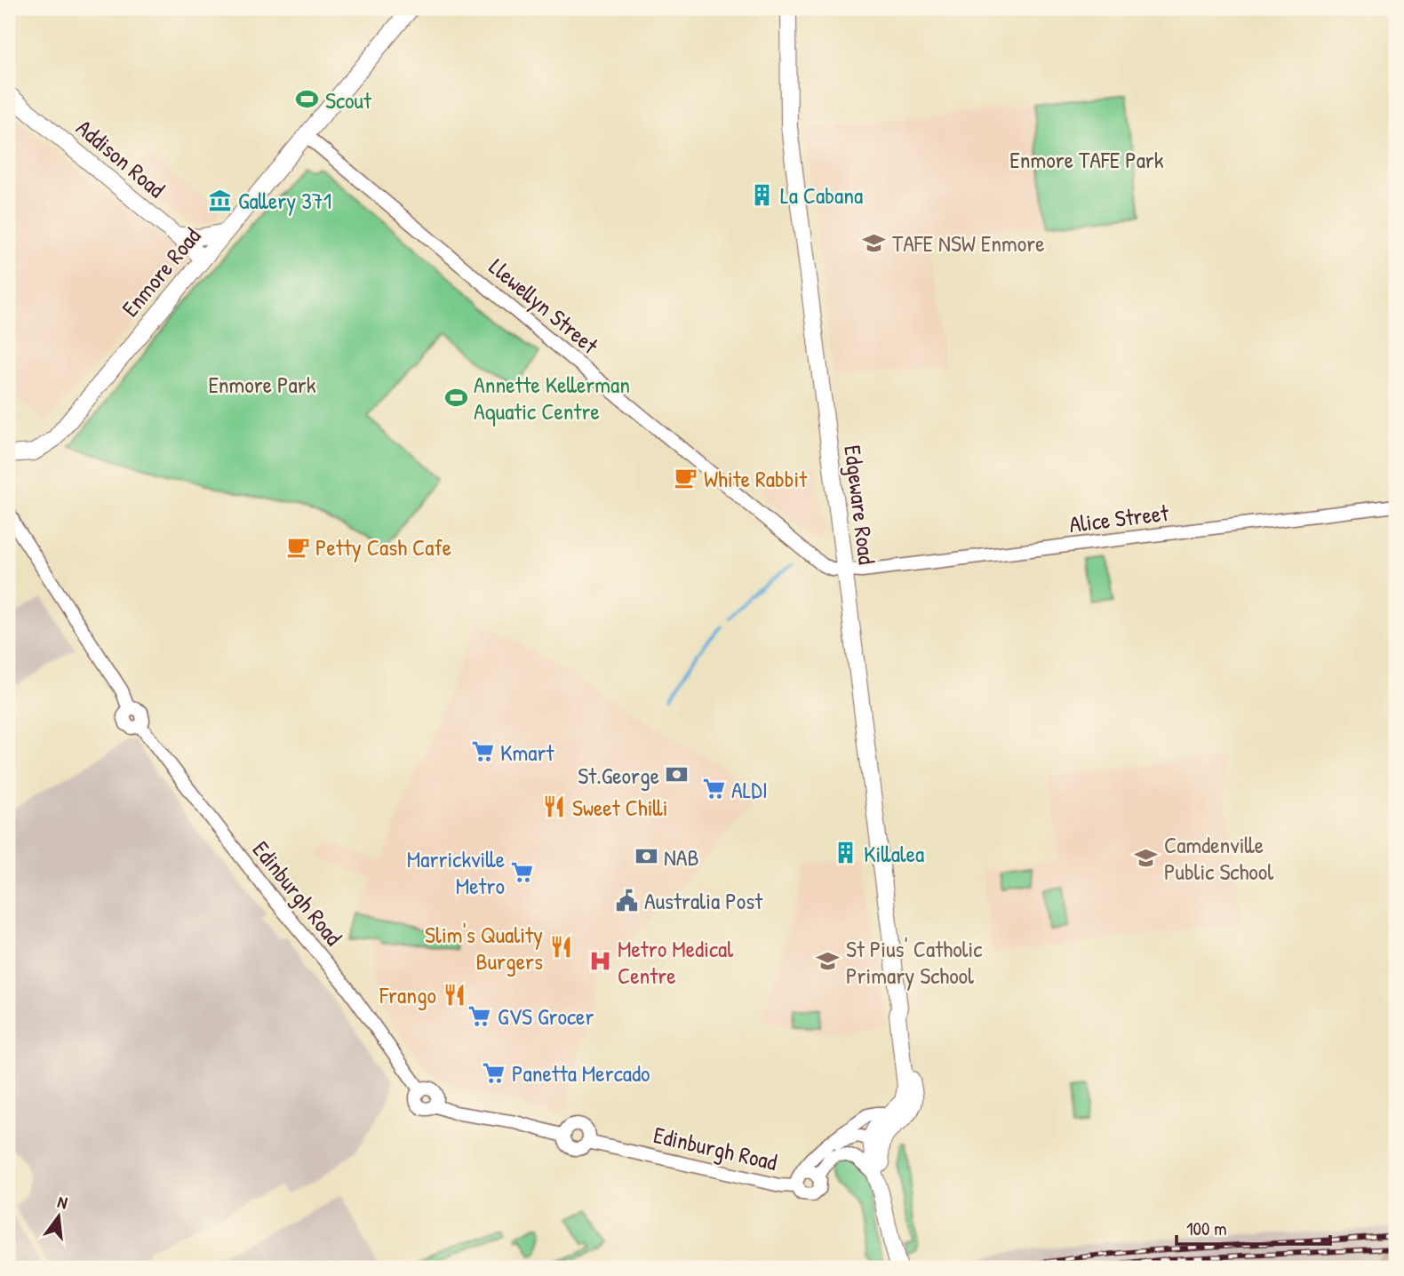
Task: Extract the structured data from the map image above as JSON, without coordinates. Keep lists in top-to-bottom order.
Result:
{
  "streets": {
    "main road": ["Addison Road", "Enmore Road", "Edgeware Road"],
    "street": ["Llewellyn Street", "Alice Street", "Edinburgh Road"]
  },
  "crossings": [
    ["Addison Road", "Enmore Road"],
    ["Enmore Road", "Llewellyn Street"],
    ["Llewellyn Street", "Edgeware Road"],
    ["Llewellyn Street", "Alice Street"],
    ["Edgeware Road", "Alice Street"]
  ],
  "parks": ["Enmore TAFE Park", "Enmore Park"],
  "places": {
    "sports": ["Scout", "Annette Kellerman Aquatic Centre"],
    "building": ["La Cabana", "Killalea"],
    "museum": ["Gallery 371"],
    "school or university": ["TAFE NSW Enmore", "Camdenville Public School", "St Pius' Catholic Primary School"],
    "cafe": ["White Rabbit", "Petty Cash Cafe"],
    "supermarket": [
      "Kmart",
      "ALDI",
      "Marrickville Metro",
      "GVS Grocer",
      "Panetta Mercado"
    ],
    "bank": ["St.George", "NAB"],
    "restaurant": ["Sweet Chilli", "Slim's Quality Burgers", "Frango"],
    "public building": ["Australia Post"],
    "hospital": ["Metro Medical Centre"]
  },
  "scale_bar": "100 m",
  "north": "top"
}
